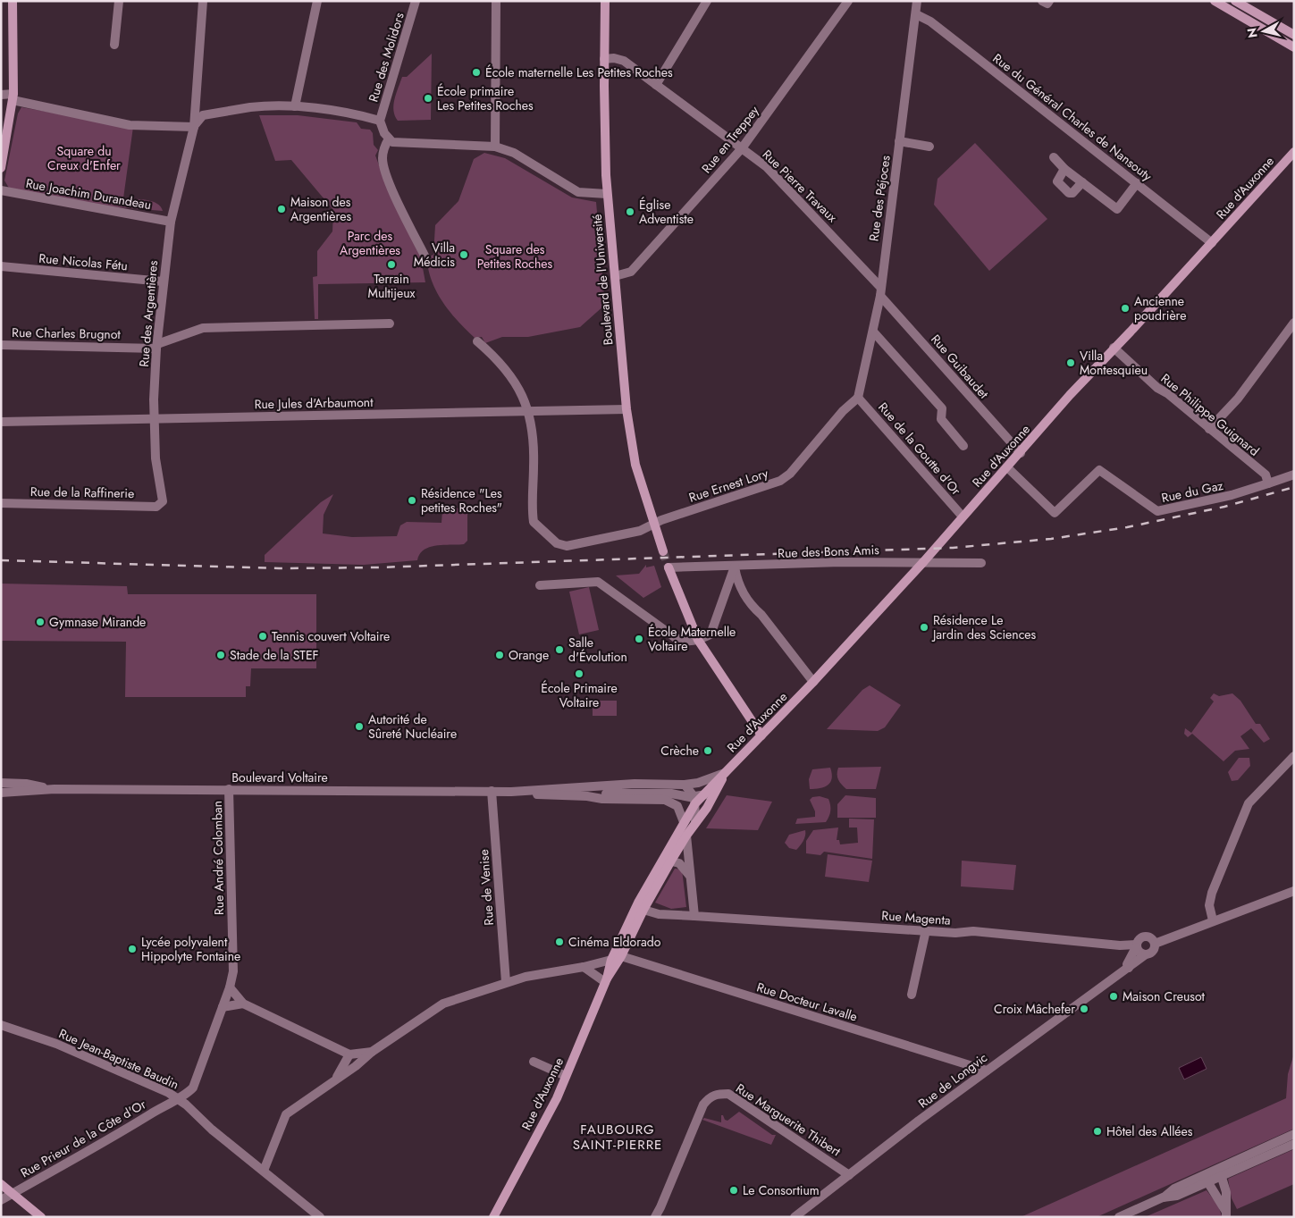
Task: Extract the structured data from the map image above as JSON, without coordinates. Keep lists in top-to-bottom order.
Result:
{
  "streets": {
    "main road": ["Rue d'Auxonne", "Boulevard de l'Université"],
    "street": [
      "Rue des Molidors",
      "Rue du Général Charles de Nansouty",
      "Rue en Treppey",
      "Rue Pierre Travaux",
      "Rue Joachim Durandeau",
      "Rue des Péjoces",
      "Rue Nicolas Fétu",
      "Rue des Argentières",
      "Rue Charles Brugnot",
      "Rue Guibaudet",
      "Rue Jules d'Arbaumont",
      "Rue Philippe Guignard",
      "Rue de la Goutte d'Or",
      "Rue Ernest Lory",
      "Rue du Gaz",
      "Rue de la Raffinerie",
      "Rue des Bons Amis",
      "Boulevard Voltaire",
      "Rue André Colomban",
      "Rue de Venise",
      "Rue Magenta",
      "Rue Docteur Lavalle",
      "Rue Jean-Baptiste Baudin",
      "Rue de Longvic",
      "Rue Marguerite Thibert",
      "Rue Prieur de la Côte d'Or"
    ]
  },
  "crossings": [
    ["Rue du Général Charles de Nansouty", "Rue d'Auxonne"],
    ["Rue du Général Charles de Nansouty", "Rue des Péjoces"],
    ["Rue en Treppey", "Rue Pierre Travaux"],
    ["Rue en Treppey", "Boulevard de l'Université"],
    ["Rue Pierre Travaux", "Rue des Péjoces"],
    ["Rue Pierre Travaux", "Boulevard de l'Université"],
    ["Rue Pierre Travaux", "Rue Guibaudet"],
    ["Rue d'Auxonne", "Rue Guibaudet"],
    ["Rue d'Auxonne", "Rue Philippe Guignard"],
    ["Rue d'Auxonne", "Rue de la Goutte d'Or"],
    ["Rue d'Auxonne", "Rue du Gaz"],
    ["Rue d'Auxonne", "Rue des Bons Amis"],
    ["Rue d'Auxonne", "Boulevard Voltaire"],
    ["Rue d'Auxonne", "Rue Magenta"],
    ["Rue d'Auxonne", "Rue Docteur Lavalle"],
    ["Rue Joachim Durandeau", "Rue des Argentières"],
    ["Rue des Péjoces", "Rue Guibaudet"],
    ["Rue des Péjoces", "Rue de la Goutte d'Or"],
    ["Rue des Péjoces", "Rue Ernest Lory"],
    ["Rue Nicolas Fétu", "Rue des Argentières"],
    ["Boulevard de l'Université", "Rue Jules d'Arbaumont"],
    ["Boulevard de l'Université", "Rue Ernest Lory"],
    ["Rue des Argentières", "Rue Charles Brugnot"],
    ["Rue des Argentières", "Rue Jules d'Arbaumont"],
    ["Rue des Argentières", "Rue de la Raffinerie"],
    ["Rue Jules d'Arbaumont", "Rue Ernest Lory"],
    ["Rue Philippe Guignard", "Rue du Gaz"],
    ["Rue de la Goutte d'Or", "Rue Ernest Lory"],
    ["Boulevard Voltaire", "Rue André Colomban"],
    ["Boulevard Voltaire", "Rue de Venise"],
    ["Rue André Colomban", "Rue Jean-Baptiste Baudin"],
    ["Rue André Colomban", "Rue Prieur de la Côte d'Or"],
    ["Rue Magenta", "Rue de Longvic"],
    ["Rue Docteur Lavalle", "Rue de Longvic"],
    ["Rue Jean-Baptiste Baudin", "Rue Prieur de la Côte d'Or"],
    ["Rue de Longvic", "Rue Marguerite Thibert"]
  ],
  "districts": ["FAUBOURG SAINT-PIERRE"],
  "parks": ["Square du Creux d'Enfer", "Parc des Argentières", "Square des Petites Roches"],
  "places": [
    "École maternelle Les Petites Roches",
    "École primaire Les Petites Roches",
    "Maison des Argentières",
    "Église Adventiste",
    "Villa Médicis",
    "Terrain Multijeux",
    "Ancienne poudrière",
    "Villa Montesquieu",
    "Résidence \"Les petites Roches\"",
    "Gymnase Mirande",
    "Résidence Le Jardin des Sciences",
    "Tennis couvert Voltaire",
    "École Maternelle Voltaire",
    "Salle d'Évolution",
    "Stade de la STEF",
    "Orange",
    "École Primaire Voltaire",
    "Autorité de Sûreté Nucléaire",
    "Crèche",
    "Cinéma Eldorado",
    "Lycée polyvalent Hippolyte Fontaine",
    "Maison Creusot",
    "Croix Mâchefer",
    "Hôtel des Allées",
    "Le Consortium"
  ],
  "north": "left"
}
